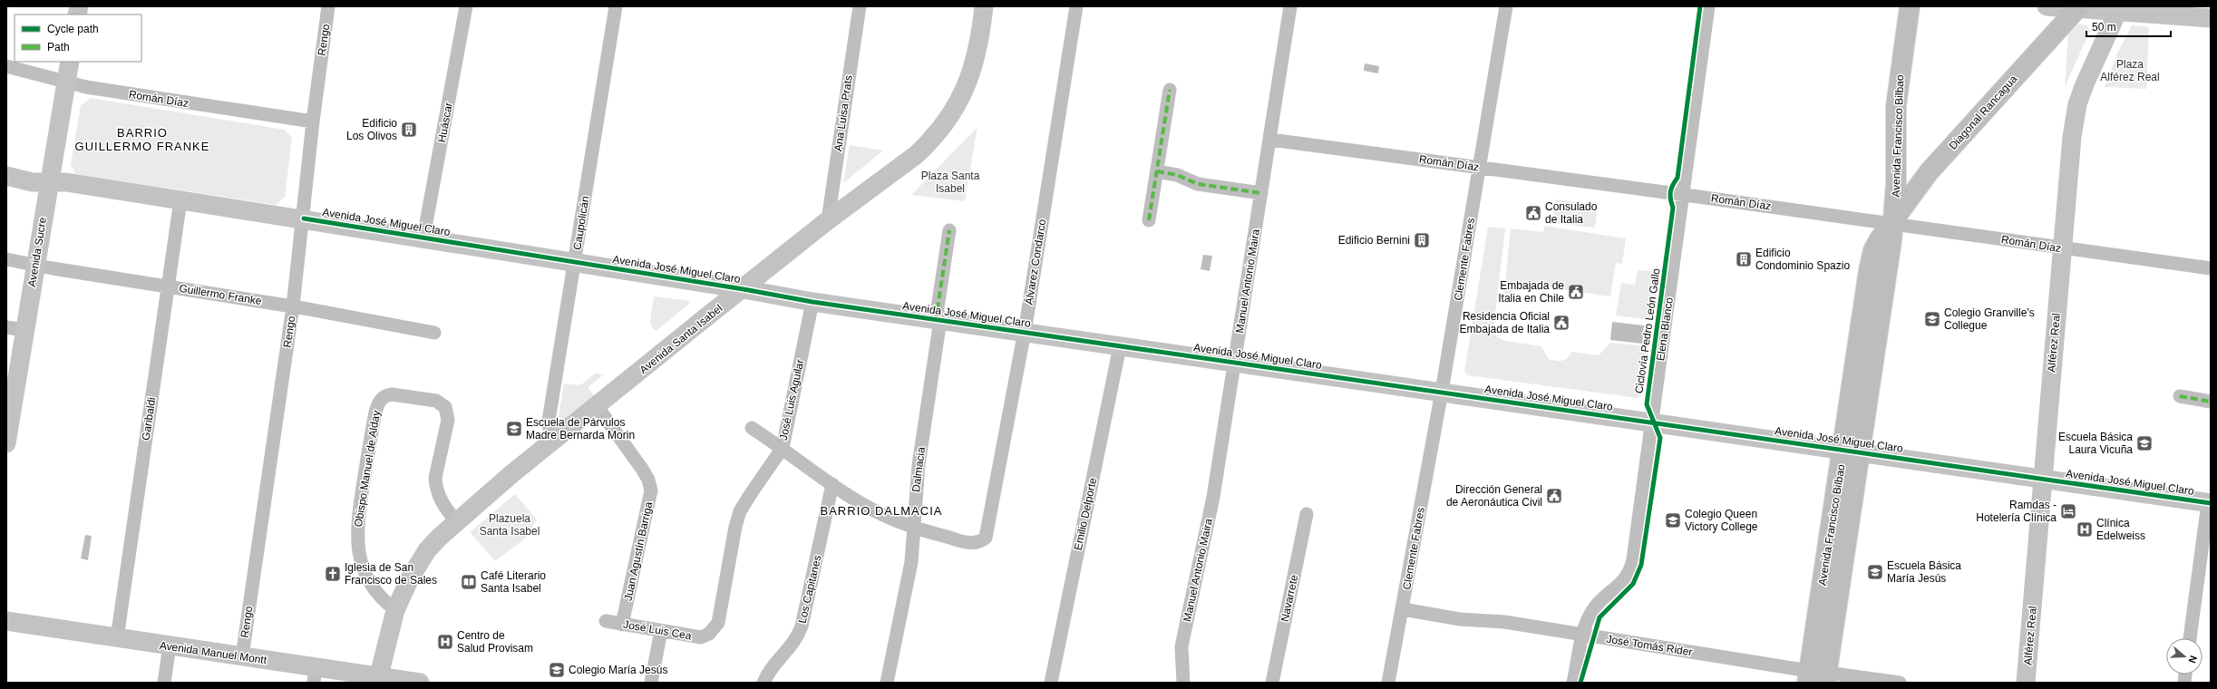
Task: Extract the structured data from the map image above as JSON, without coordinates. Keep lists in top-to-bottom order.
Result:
{
  "streets": {
    "main road": ["Diagonal Rancagua", "Avenida Francisco Bilbao"],
    "street": [
      "Rengo",
      "Román Díaz",
      "Ana Luisa Prats",
      "Huáscar",
      "Avenida José Miguel Claro",
      "Caupolicán",
      "Avenida Sucre",
      "Clemente Fabres",
      "Álvarez Condarco",
      "Manuel Antonio Maira",
      "Guillermo Franke",
      "Elena Blanco",
      "Avenida Santa Isabel",
      "Alférez Real",
      "José Luis Aguilar",
      "Garibaldi",
      "Obispo Manuel de Alday",
      "Dalmacia",
      "Emilio Delporte",
      "Juan Agustín Barriga",
      "Los Capitanes",
      "Navarrete",
      "José Luis Cea",
      "José Tomás Rider",
      "Avenida Manuel Montt"
    ],
    "cycle path": ["Ciclovía Pedro León Gallo"]
  },
  "crossings": [
    ["Rengo", "Román Díaz"],
    ["Rengo", "Avenida José Miguel Claro"],
    ["Rengo", "Guillermo Franke"],
    ["Rengo", "Avenida Manuel Montt"],
    ["Román Díaz", "Diagonal Rancagua"],
    ["Román Díaz", "Avenida Francisco Bilbao"],
    ["Román Díaz", "Avenida Sucre"],
    ["Román Díaz", "Clemente Fabres"],
    ["Román Díaz", "Manuel Antonio Maira"],
    ["Román Díaz", "Elena Blanco"],
    ["Román Díaz", "Alférez Real"],
    ["Diagonal Rancagua", "Avenida Francisco Bilbao"],
    ["Ana Luisa Prats", "Avenida Santa Isabel"],
    ["Huáscar", "Avenida José Miguel Claro"],
    ["Avenida Francisco Bilbao", "Avenida José Miguel Claro"],
    ["Avenida Francisco Bilbao", "José Tomás Rider"],
    ["Avenida José Miguel Claro", "Caupolicán"],
    ["Avenida José Miguel Claro", "Avenida Sucre"],
    ["Avenida José Miguel Claro", "Clemente Fabres"],
    ["Avenida José Miguel Claro", "Álvarez Condarco"],
    ["Avenida José Miguel Claro", "Manuel Antonio Maira"],
    ["Avenida José Miguel Claro", "Elena Blanco"],
    ["Avenida José Miguel Claro", "Avenida Santa Isabel"],
    ["Avenida José Miguel Claro", "Alférez Real"],
    ["Avenida José Miguel Claro", "José Luis Aguilar"],
    ["Avenida José Miguel Claro", "Garibaldi"],
    ["Avenida José Miguel Claro", "Dalmacia"],
    ["Avenida José Miguel Claro", "Emilio Delporte"],
    ["Caupolicán", "Avenida Santa Isabel"],
    ["Avenida Sucre", "Guillermo Franke"],
    ["Clemente Fabres", "José Tomás Rider"],
    ["Álvarez Condarco", "Dalmacia"],
    ["Guillermo Franke", "Garibaldi"],
    ["Elena Blanco", "José Tomás Rider"],
    ["Avenida Santa Isabel", "Obispo Manuel de Alday"],
    ["Avenida Santa Isabel", "Juan Agustín Barriga"],
    ["Avenida Santa Isabel", "Avenida Manuel Montt"],
    ["José Luis Aguilar", "José Luis Cea"],
    ["Garibaldi", "Avenida Manuel Montt"],
    ["Juan Agustín Barriga", "José Luis Cea"]
  ],
  "districts": ["BARRIO GUILLERMO FRANKE", "BARRIO DALMACIA"],
  "parks": ["Plaza Alférez Real", "Plaza Santa Isabel", "Plazuela Santa Isabel"],
  "places": {
    "building": ["Edificio Los Olivos", "Edificio Bernini", "Edificio Condominio Spazio"],
    "public building": [
      "Consulado de Italia",
      "Embajada de Italia en Chile",
      "Residencia Oficial Embajada de Italia",
      "Dirección General de Aeronáutica Civil"
    ],
    "school or university": [
      "Colegio Granville's Collegue",
      "Escuela de Párvulos Madre Bernarda Morin",
      "Escuela Básica Laura Vicuña",
      "Colegio Queen Victory College",
      "Escuela Básica María Jesús",
      "Colegio María Jesús"
    ],
    "hotel": ["Ramdas - Hotelería Clínica"],
    "hospital": ["Clínica Edelweiss", "Centro de Salud Provisam"],
    "church": ["Iglesia de San Francisco de Sales"],
    "library": ["Café Literario Santa Isabel"]
  },
  "legend": ["Cycle path", "Path"],
  "scale_bar": "50 m",
  "north": "right"
}
